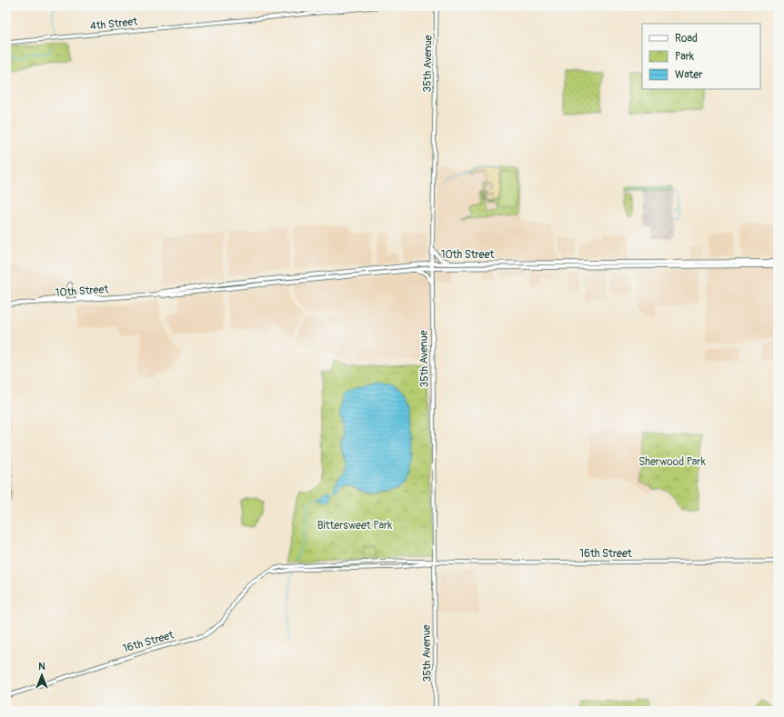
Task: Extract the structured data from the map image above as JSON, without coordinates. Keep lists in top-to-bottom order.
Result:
{
  "streets": {
    "main road": [
      "4th Street",
      "35th Avenue",
      "10th Street",
      "16th Street"
    ]
  },
  "crossings": [
    ["35th Avenue", "10th Street"],
    ["35th Avenue", "16th Street"]
  ],
  "parks": ["Sherwood Park", "Bittersweet Park"],
  "legend": ["Road", "Park", "Water"],
  "north": "top"
}
